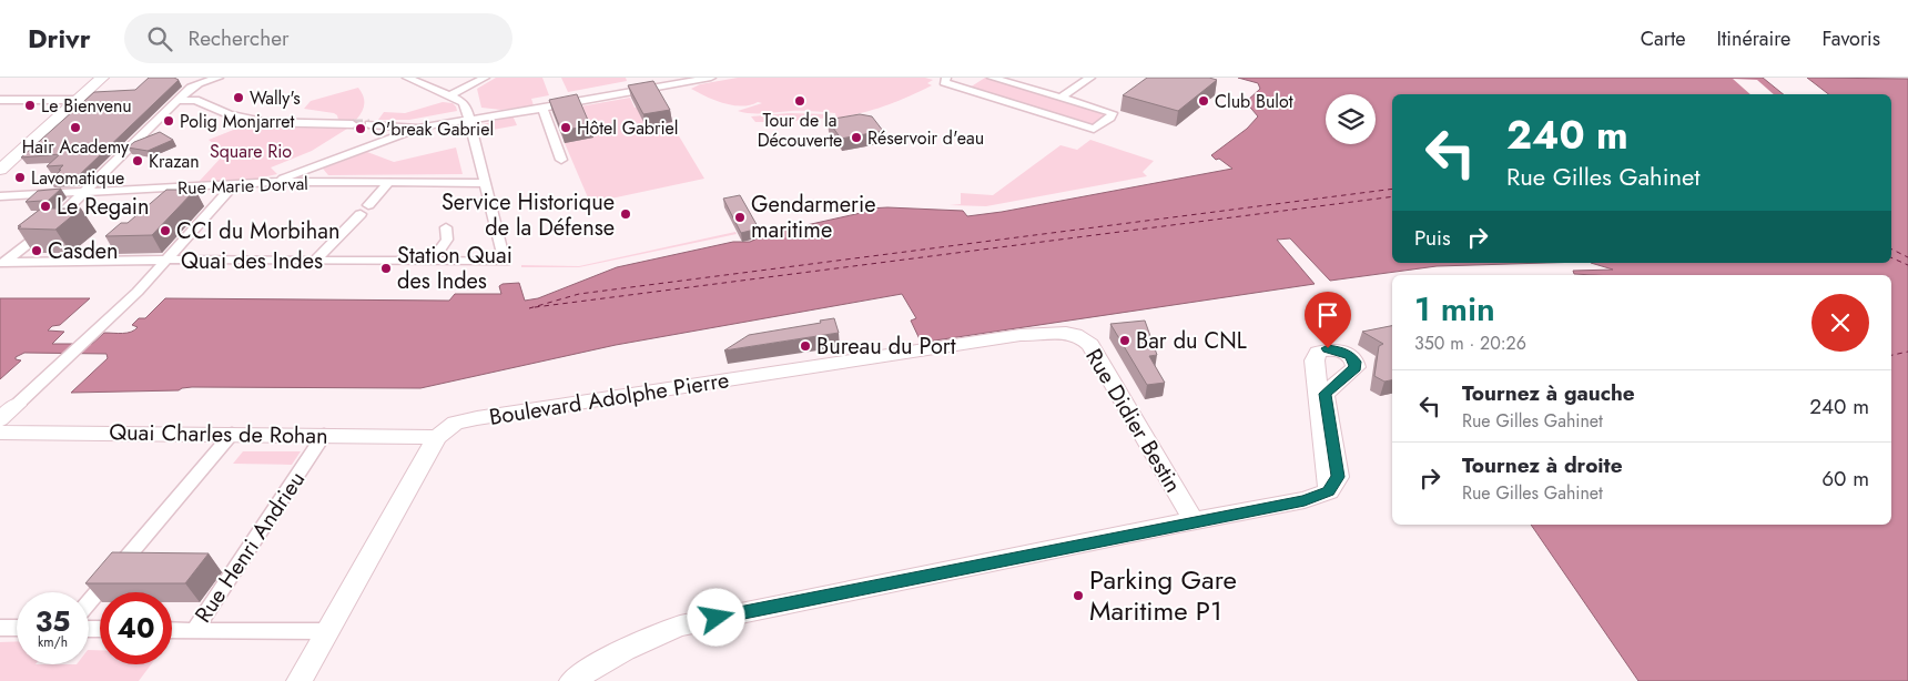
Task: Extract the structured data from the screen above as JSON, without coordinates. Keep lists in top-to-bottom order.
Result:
{
  "streets": {
    "street": [
      "Rue Marie Dorval",
      "Quai des Indes",
      "Boulevard Adolphe Pierre",
      "Rue Didier Bestin",
      "Quai Charles de Rohan",
      "Rue Henri Andrieu"
    ]
  },
  "crossings": [
    ["Rue Marie Dorval", "Quai des Indes"],
    ["Boulevard Adolphe Pierre", "Rue Didier Bestin"],
    ["Boulevard Adolphe Pierre", "Quai Charles de Rohan"],
    ["Quai Charles de Rohan", "Rue Henri Andrieu"]
  ],
  "parks": ["Square Rio"],
  "places": [
    "Wally's",
    "Tour de la Découverte",
    "Club Bulot",
    "Le Bienvenu",
    "Polig Monjarret",
    "Hair Academy",
    "Hôtel Gabriel",
    "O'break Gabriel",
    "Réservoir d'eau",
    "Krazan",
    "Lavomatique",
    "Le Regain",
    "Service Historique de la Défense",
    "Gendarmerie maritime",
    "CCI du Morbihan",
    "Casden",
    "Station Quai des Indes",
    "Bar du CNL",
    "Bureau du Port",
    "Parking Gare Maritime P1"
  ],
  "page": {
    "header": "Drivr",
    "search": "Rechercher",
    "nav": ["Carte", "Itinéraire", "Favoris"],
    "turn": ["240 m", "Rue Gilles Gahinet"],
    "then": "Puis",
    "heading": ["1 min", "350 m · 20:26"],
    "list": [
      {
        "name": "Tournez à gauche",
        "note": "Rue Gilles Gahinet",
        "value": "240 m"
      },
      {
        "name": "Tournez à droite",
        "note": "Rue Gilles Gahinet",
        "value": "60 m"
      }
    ],
    "speed": "35 km/h",
    "limit": "40"
  }
}
